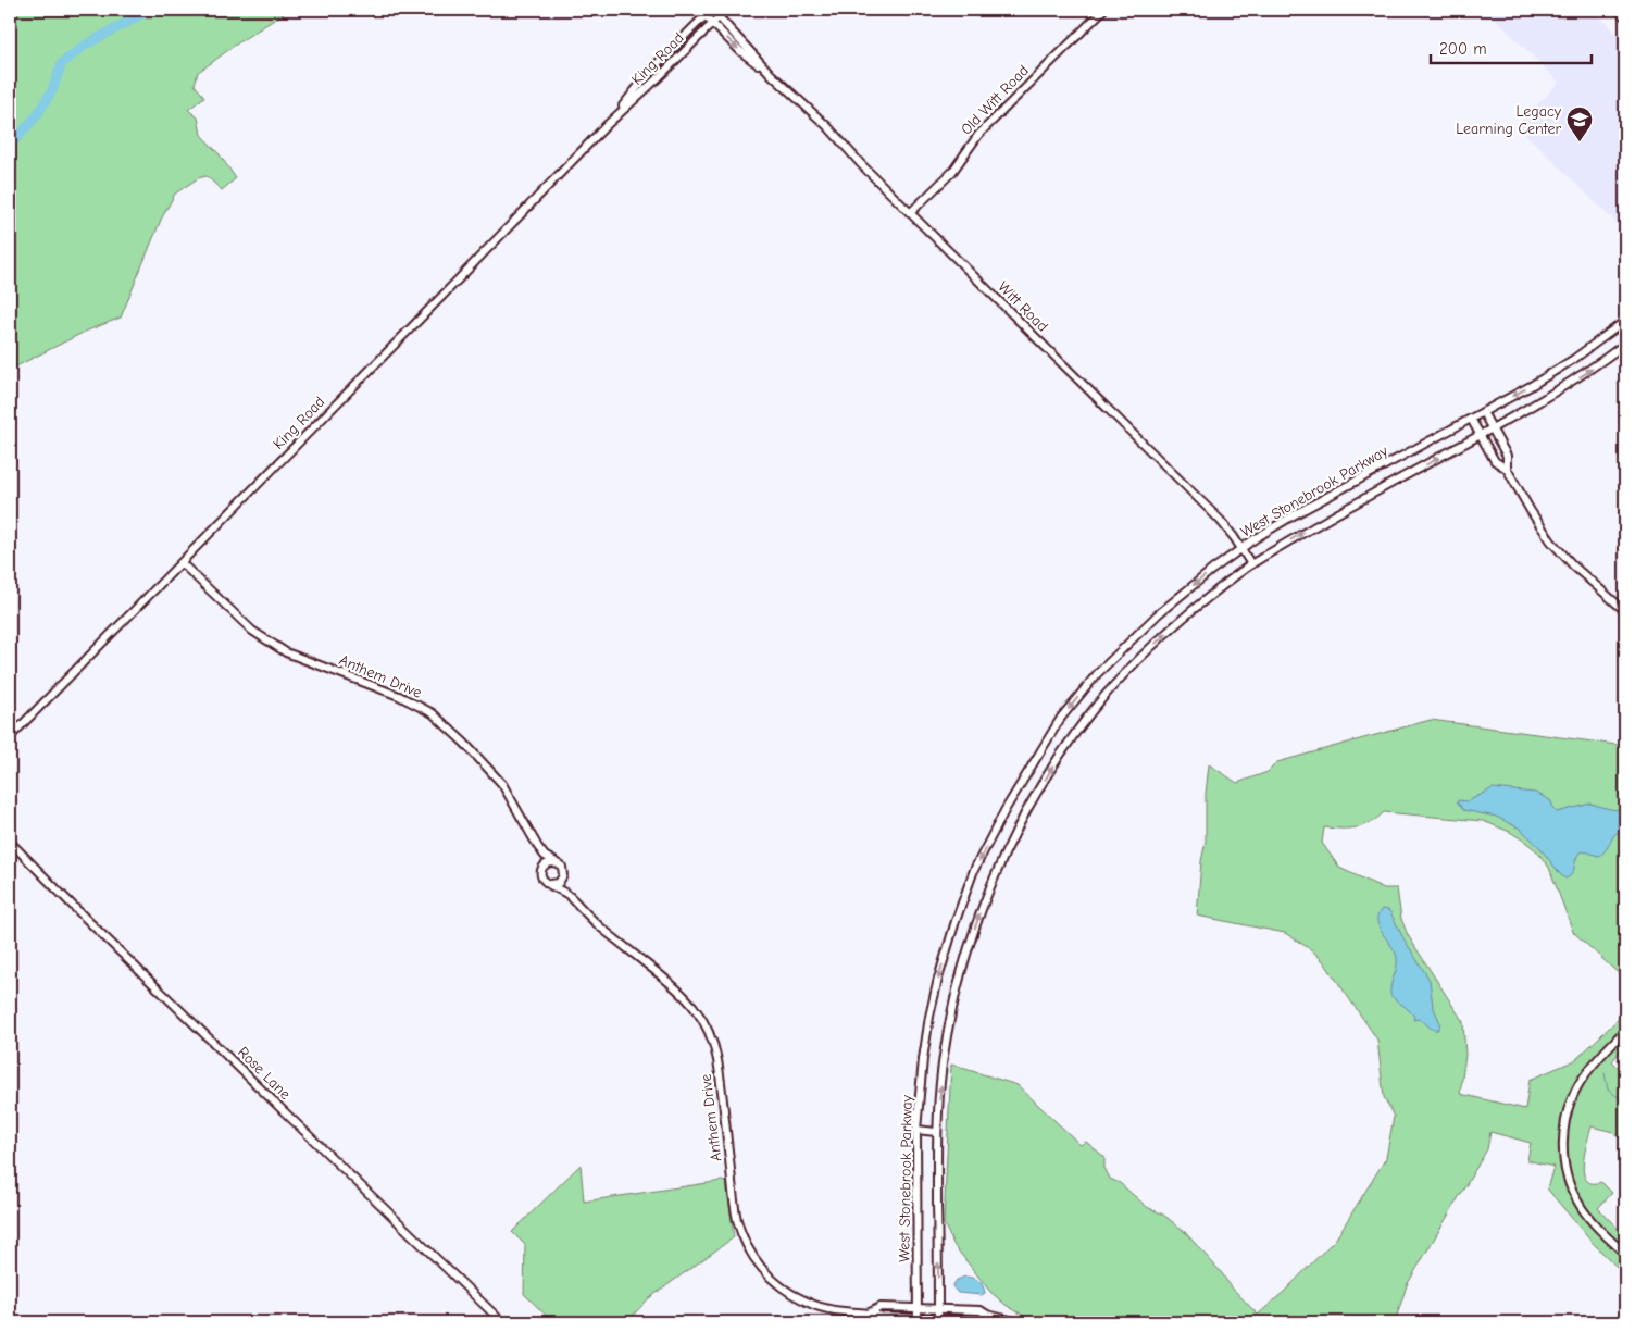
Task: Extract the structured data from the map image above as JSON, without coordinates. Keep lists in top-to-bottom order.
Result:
{
  "streets": {
    "street": [
      "King Road",
      "Old Witt Road",
      "Witt Road",
      "West Stonebrook Parkway",
      "Anthem Drive",
      "Rose Lane"
    ]
  },
  "crossings": [
    ["King Road", "Witt Road"],
    ["King Road", "Anthem Drive"],
    ["Old Witt Road", "Witt Road"],
    ["Witt Road", "West Stonebrook Parkway"],
    ["West Stonebrook Parkway", "Anthem Drive"]
  ],
  "places": {
    "school or university": ["Legacy Learning Center"]
  },
  "scale_bar": "200 m"
}
